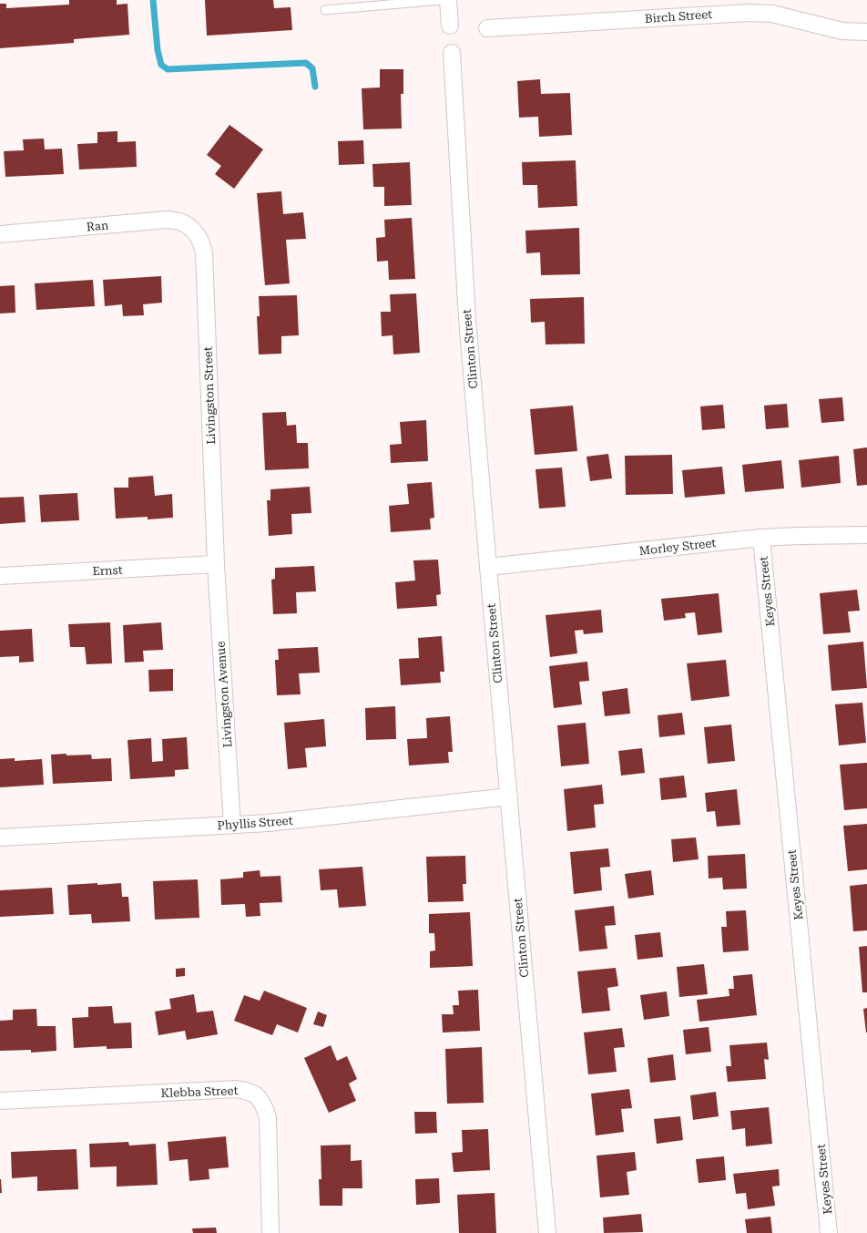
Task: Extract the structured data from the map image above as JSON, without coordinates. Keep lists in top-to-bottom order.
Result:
{
  "streets": {
    "street": [
      "Birch Street",
      "Ran",
      "Clinton Street",
      "Livingston Street",
      "Morley Street",
      "Ernst",
      "Keyes Street",
      "Livingston Avenue",
      "Phyllis Street",
      "Klebba Street"
    ]
  },
  "crossings": [
    ["Ran", "Livingston Street"],
    ["Clinton Street", "Morley Street"],
    ["Clinton Street", "Phyllis Street"],
    ["Livingston Street", "Ernst"],
    ["Livingston Street", "Livingston Avenue"],
    ["Morley Street", "Keyes Street"],
    ["Ernst", "Livingston Avenue"],
    ["Livingston Avenue", "Phyllis Street"]
  ]
}
